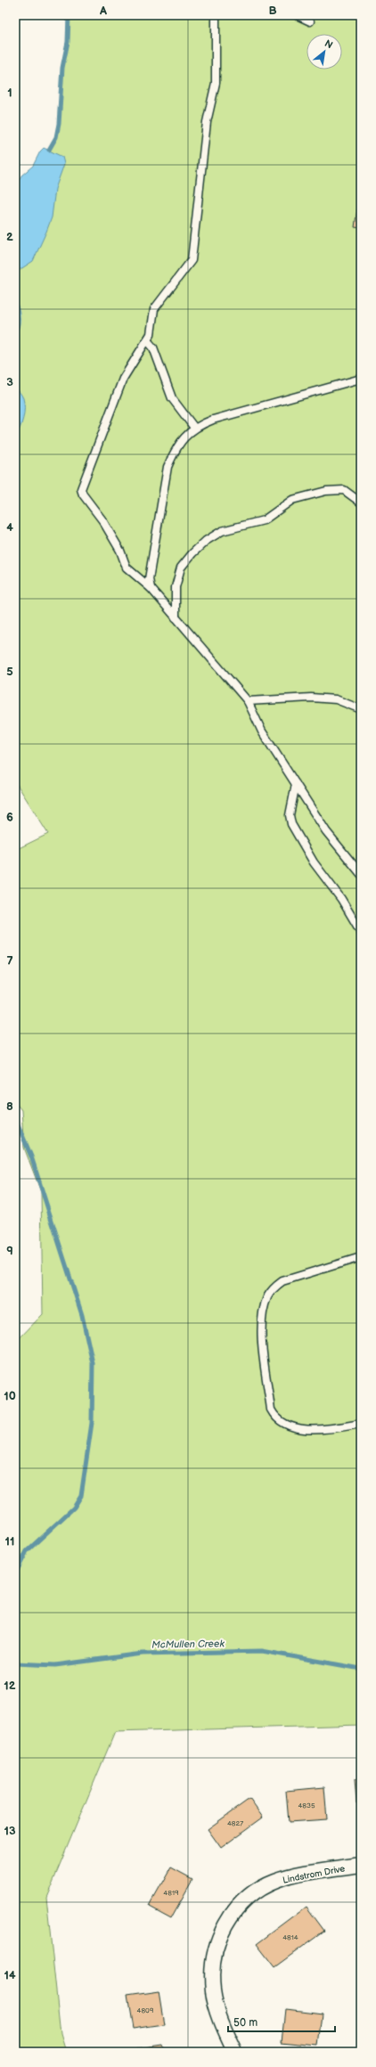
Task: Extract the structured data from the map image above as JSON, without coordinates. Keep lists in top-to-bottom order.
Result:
{
  "streets": {
    "street": ["Lindstrom Drive"]
  },
  "water": ["McMullen Creek"],
  "house_numbers": [
    "4835",
    "4827",
    "4819",
    "4814",
    "4809"
  ],
  "scale_bar": "50 m",
  "north": "top right",
  "grid": {
    "columns": ["A", "B"],
    "rows": [
      "1",
      "2",
      "3",
      "4",
      "5",
      "6",
      "7",
      "8",
      "9",
      "10",
      "11",
      "12",
      "13",
      "14"
    ]
  }
}
